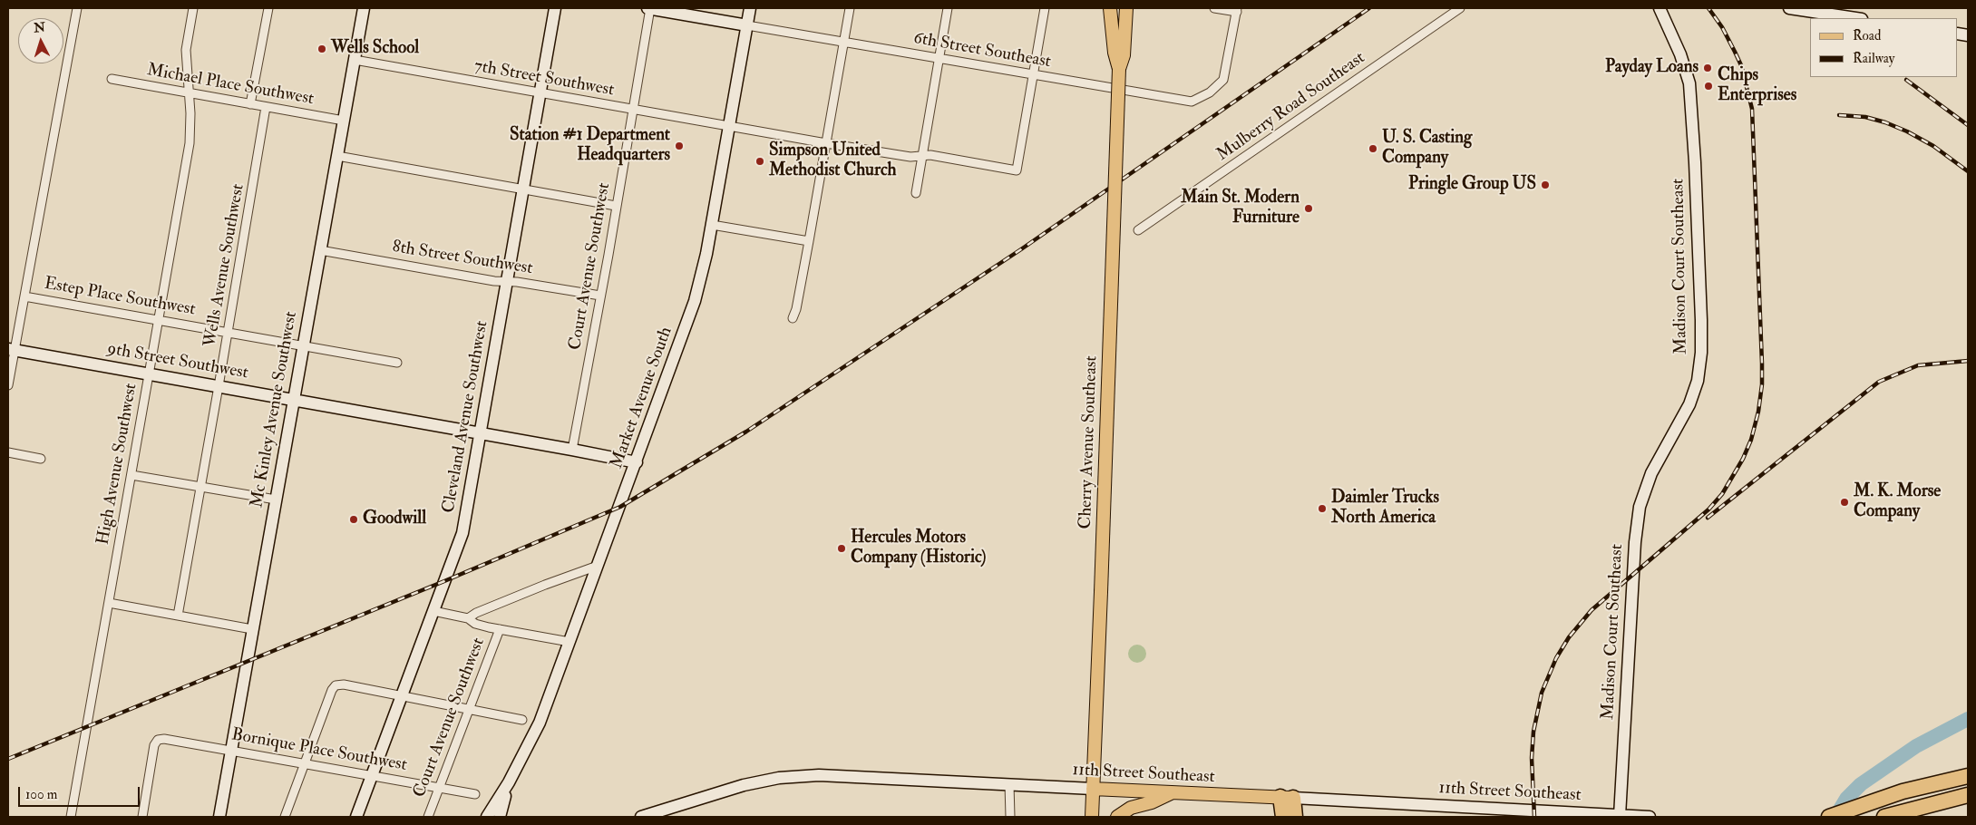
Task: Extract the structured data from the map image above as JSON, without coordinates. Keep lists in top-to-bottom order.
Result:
{
  "streets": {
    "main road": ["Cherry Avenue Southeast", "11th Street Southeast"],
    "street": [
      "6th Street Southeast",
      "7th Street Southwest",
      "Michael Place Southwest",
      "Mulberry Road Southeast",
      "8th Street Southwest",
      "Wells Avenue Southwest",
      "Court Avenue Southwest",
      "Madison Court Southeast",
      "Estep Place Southwest",
      "9th Street Southwest",
      "Market Avenue South",
      "Mc Kinley Avenue Southwest",
      "Cleveland Avenue Southwest",
      "High Avenue Southwest",
      "Bornique Place Southwest"
    ]
  },
  "crossings": [
    ["6th Street Southeast", "7th Street Southwest"],
    ["6th Street Southeast", "Market Avenue South"],
    ["7th Street Southwest", "Court Avenue Southwest"],
    ["7th Street Southwest", "Market Avenue South"],
    ["7th Street Southwest", "Mc Kinley Avenue Southwest"],
    ["7th Street Southwest", "Cleveland Avenue Southwest"],
    ["Michael Place Southwest", "Wells Avenue Southwest"],
    ["Michael Place Southwest", "Mc Kinley Avenue Southwest"],
    ["Michael Place Southwest", "High Avenue Southwest"],
    ["8th Street Southwest", "Court Avenue Southwest"],
    ["8th Street Southwest", "Mc Kinley Avenue Southwest"],
    ["8th Street Southwest", "Cleveland Avenue Southwest"],
    ["Wells Avenue Southwest", "Estep Place Southwest"],
    ["Wells Avenue Southwest", "9th Street Southwest"],
    ["Court Avenue Southwest", "9th Street Southwest"],
    ["Court Avenue Southwest", "Bornique Place Southwest"],
    ["Madison Court Southeast", "11th Street Southeast"],
    ["Estep Place Southwest", "Mc Kinley Avenue Southwest"],
    ["Estep Place Southwest", "High Avenue Southwest"],
    ["9th Street Southwest", "Market Avenue South"],
    ["9th Street Southwest", "Mc Kinley Avenue Southwest"],
    ["9th Street Southwest", "Cleveland Avenue Southwest"],
    ["9th Street Southwest", "High Avenue Southwest"],
    ["Mc Kinley Avenue Southwest", "Bornique Place Southwest"],
    ["Cleveland Avenue Southwest", "Bornique Place Southwest"],
    ["Cherry Avenue Southeast", "11th Street Southeast"]
  ],
  "places": [
    "Wells School",
    "Payday Loans",
    "Chips Enterprises",
    "Station #1 Department Headquarters",
    "U. S. Casting Company",
    "Simpson United Methodist Church",
    "Pringle Group US",
    "Main St. Modern Furniture",
    "M. K. Morse Company",
    "Daimler Trucks North America",
    "Goodwill",
    "Hercules Motors Company (Historic)"
  ],
  "legend": ["Road", "Railway"],
  "scale_bar": "100 m",
  "north": "top"
}
